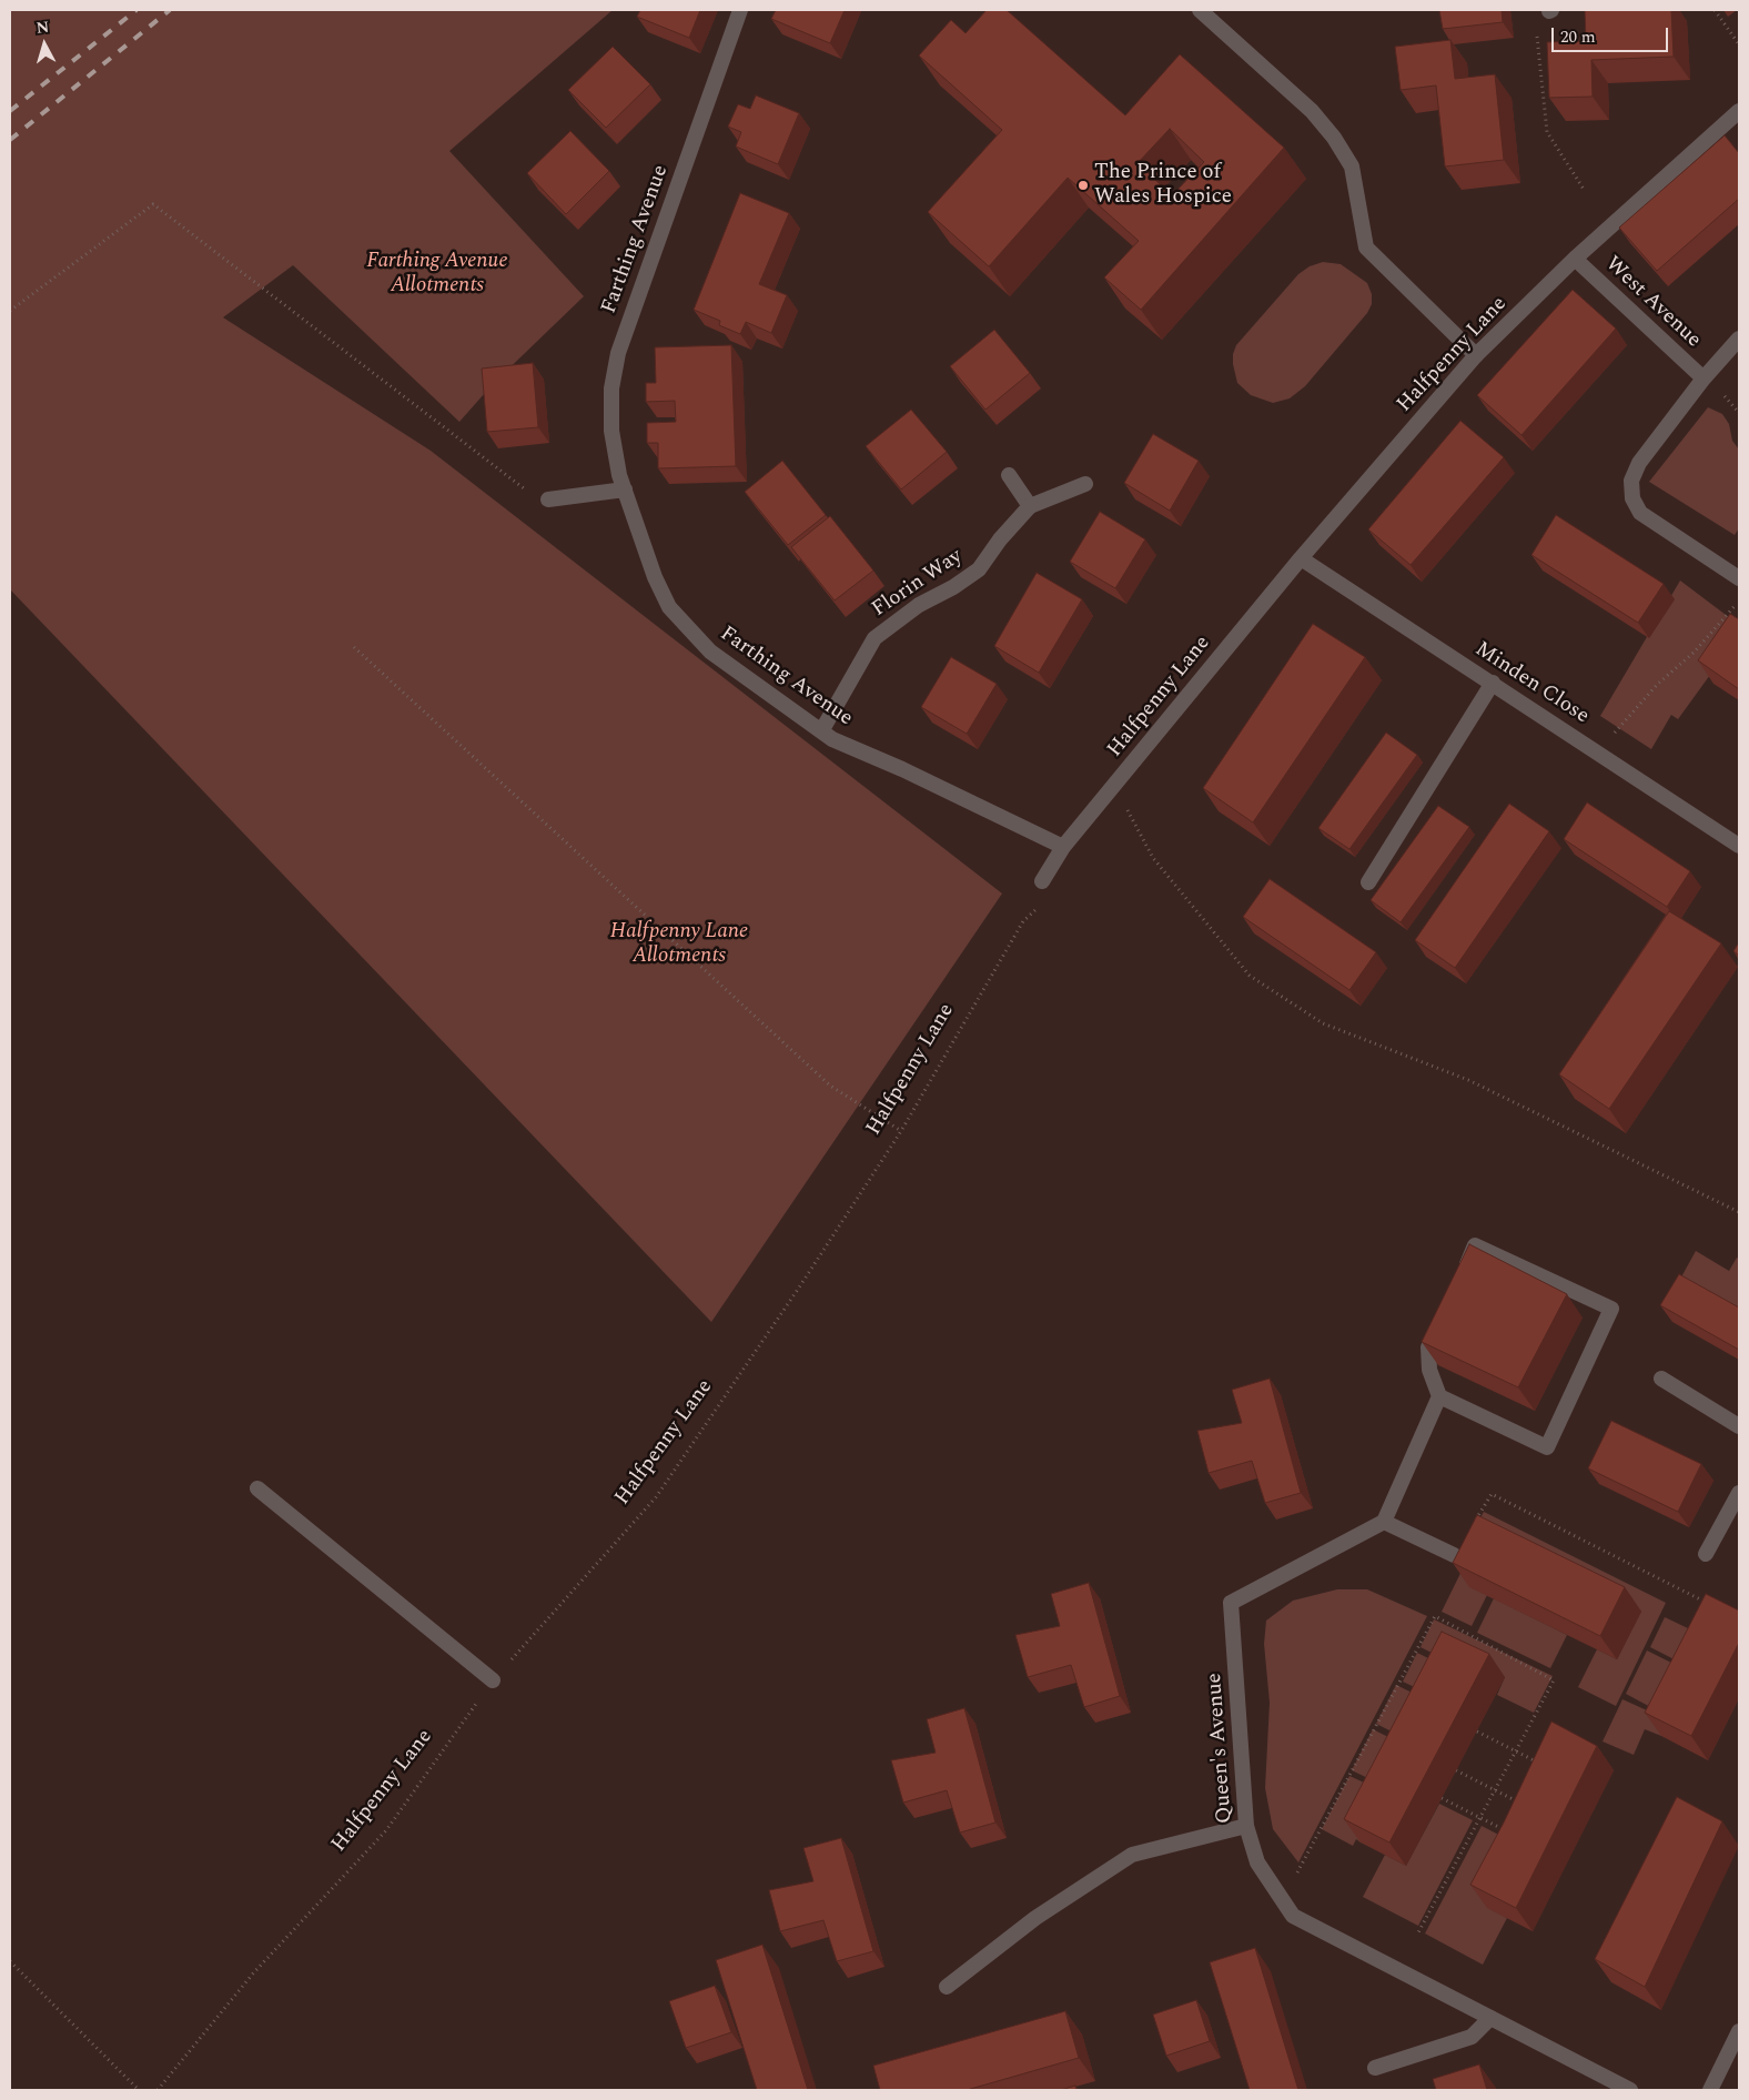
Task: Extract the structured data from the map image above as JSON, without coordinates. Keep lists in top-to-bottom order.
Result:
{
  "streets": {
    "street": [
      "Farthing Avenue",
      "West Avenue",
      "Halfpenny Lane",
      "Florin Way",
      "Minden Close",
      "Queen's Avenue"
    ]
  },
  "crossings": [
    ["Farthing Avenue", "Halfpenny Lane"],
    ["Farthing Avenue", "Florin Way"],
    ["West Avenue", "Halfpenny Lane"],
    ["Halfpenny Lane", "Minden Close"]
  ],
  "parks": ["Farthing Avenue Allotments", "Halfpenny Lane Allotments"],
  "places": ["The Prince of Wales Hospice"],
  "scale_bar": "20 m",
  "north": "top"
}
